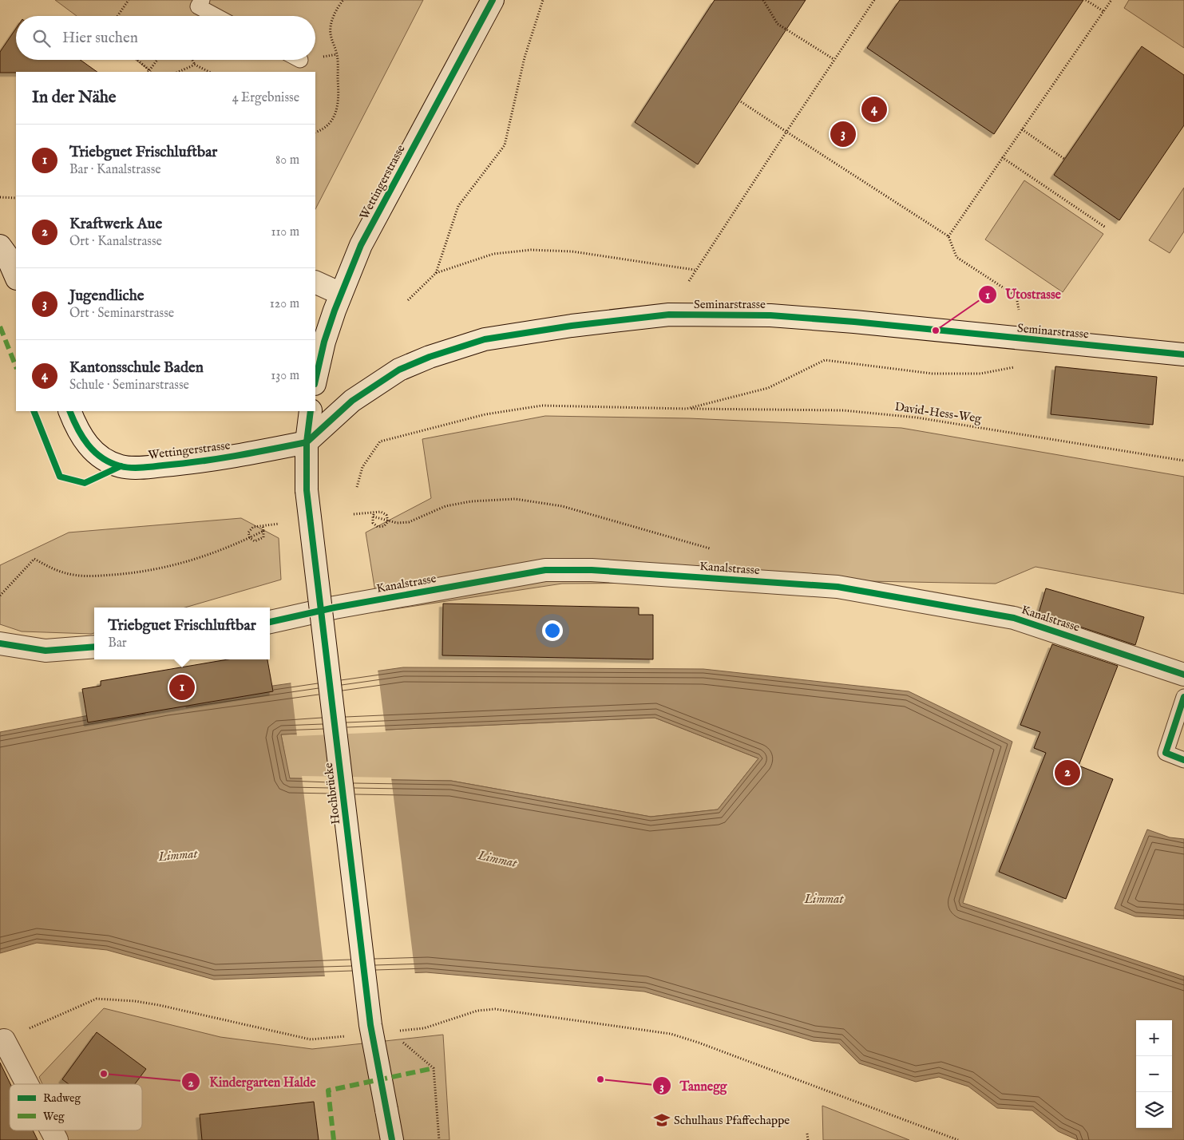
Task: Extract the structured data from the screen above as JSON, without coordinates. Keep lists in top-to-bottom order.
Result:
{
  "streets": {
    "main road": [
      "Wettingerstrasse",
      "Seminarstrasse",
      "Kanalstrasse",
      "Hochbrücke"
    ],
    "path": ["David-Hess-Weg"]
  },
  "crossings": [
    ["Wettingerstrasse", "Seminarstrasse"],
    ["Wettingerstrasse", "Hochbrücke"],
    ["Seminarstrasse", "Hochbrücke"]
  ],
  "water": ["Limmat"],
  "places": {
    "other": ["Utostrasse", "Kindergarten Halde", "Tannegg"],
    "school or university": ["Schulhaus Pfaffechappe"]
  },
  "legend": ["Radweg", "Weg"],
  "page": {
    "search": "Hier suchen",
    "heading": ["In der Nähe", "4 Ergebnisse"],
    "pins": [
      "4",
      "3",
      "1",
      "2"
    ],
    "list": [
      {
        "mark": "1",
        "name": "Triebguet Frischluftbar",
        "note": "Bar · Kanalstrasse",
        "value": "80 m"
      },
      {
        "mark": "2",
        "name": "Kraftwerk Aue",
        "note": "Ort · Kanalstrasse",
        "value": "110 m"
      },
      {
        "mark": "3",
        "name": "Jugendliche",
        "note": "Ort · Seminarstrasse",
        "value": "120 m"
      },
      {
        "mark": "4",
        "name": "Kantonsschule Baden",
        "note": "Schule · Seminarstrasse",
        "value": "130 m"
      }
    ],
    "popup": ["Triebguet Frischluftbar", "Bar"],
    "map_buttons": ["+", "−"]
  }
}
